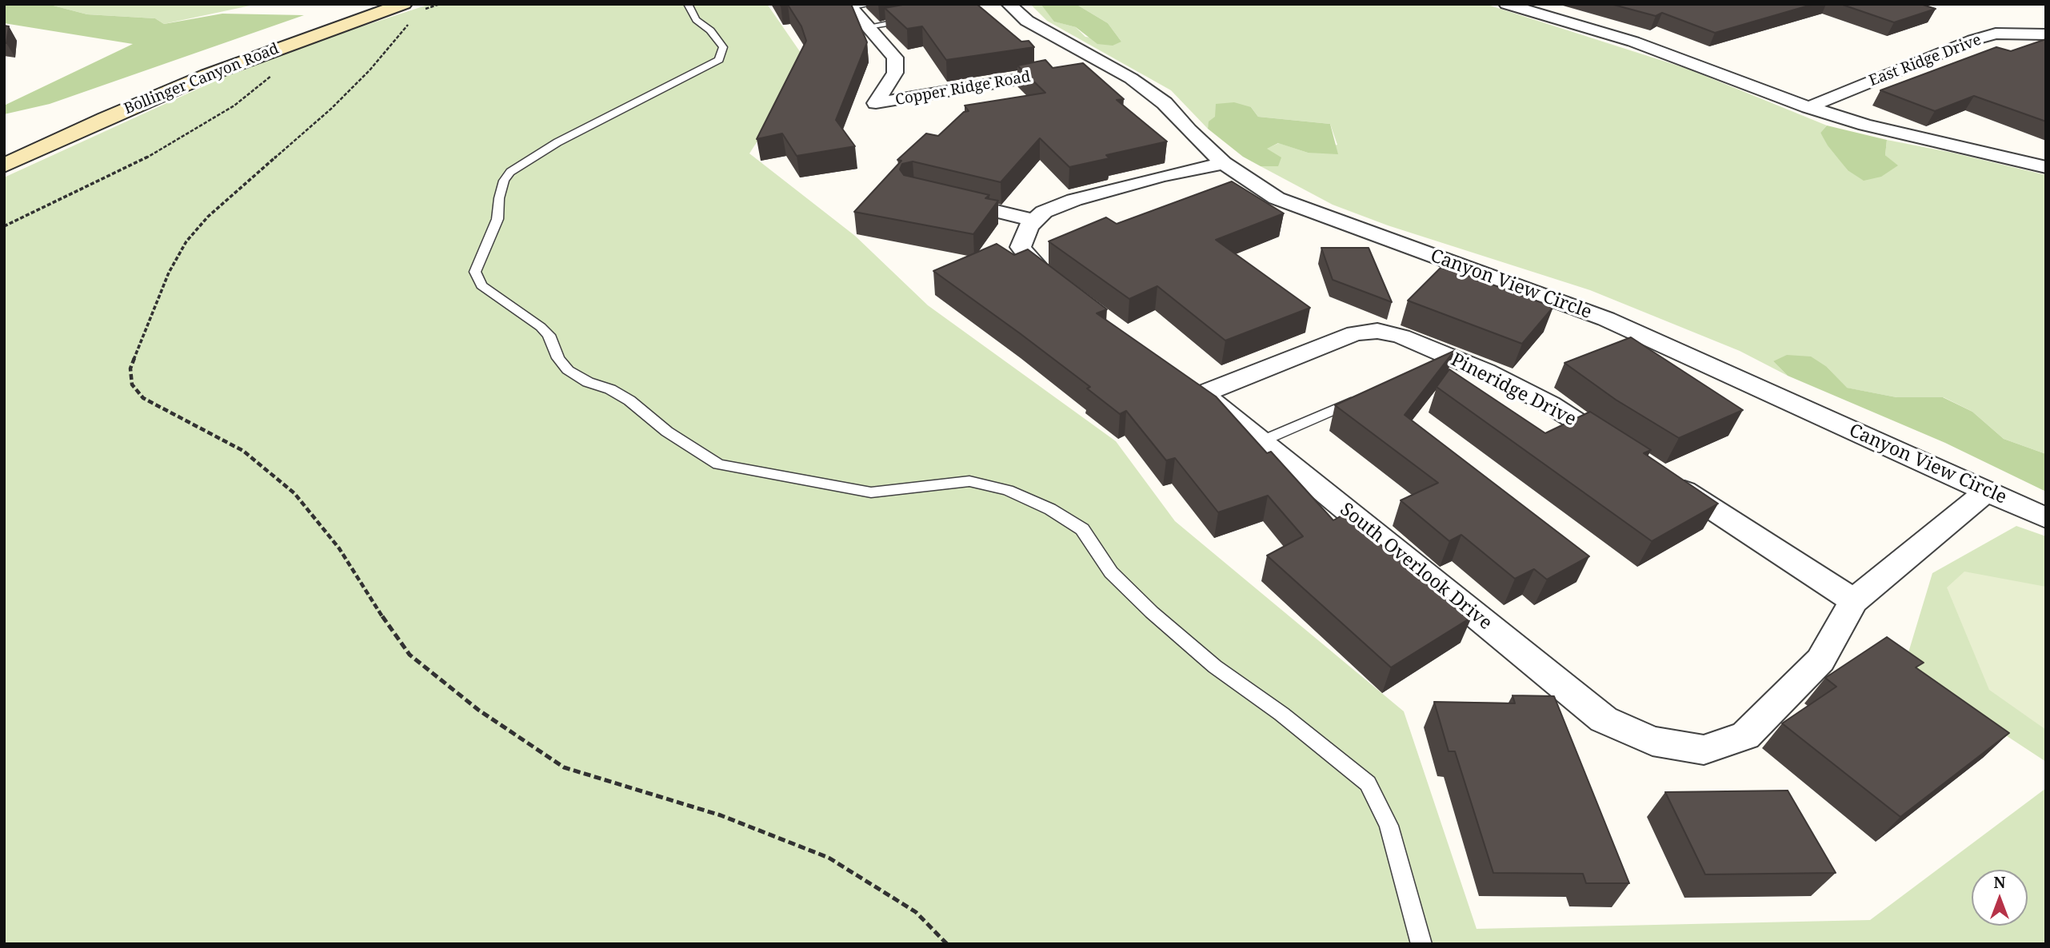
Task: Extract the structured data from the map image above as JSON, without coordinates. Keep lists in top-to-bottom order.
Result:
{
  "streets": {
    "main road": ["Bollinger Canyon Road"],
    "street": [
      "East Ridge Drive",
      "Copper Ridge Road",
      "Canyon View Circle",
      "Pineridge Drive",
      "South Overlook Drive"
    ]
  },
  "crossings": [
    ["Copper Ridge Road", "Canyon View Circle"],
    ["Canyon View Circle", "South Overlook Drive"],
    ["Pineridge Drive", "South Overlook Drive"]
  ],
  "north": "top"
}
